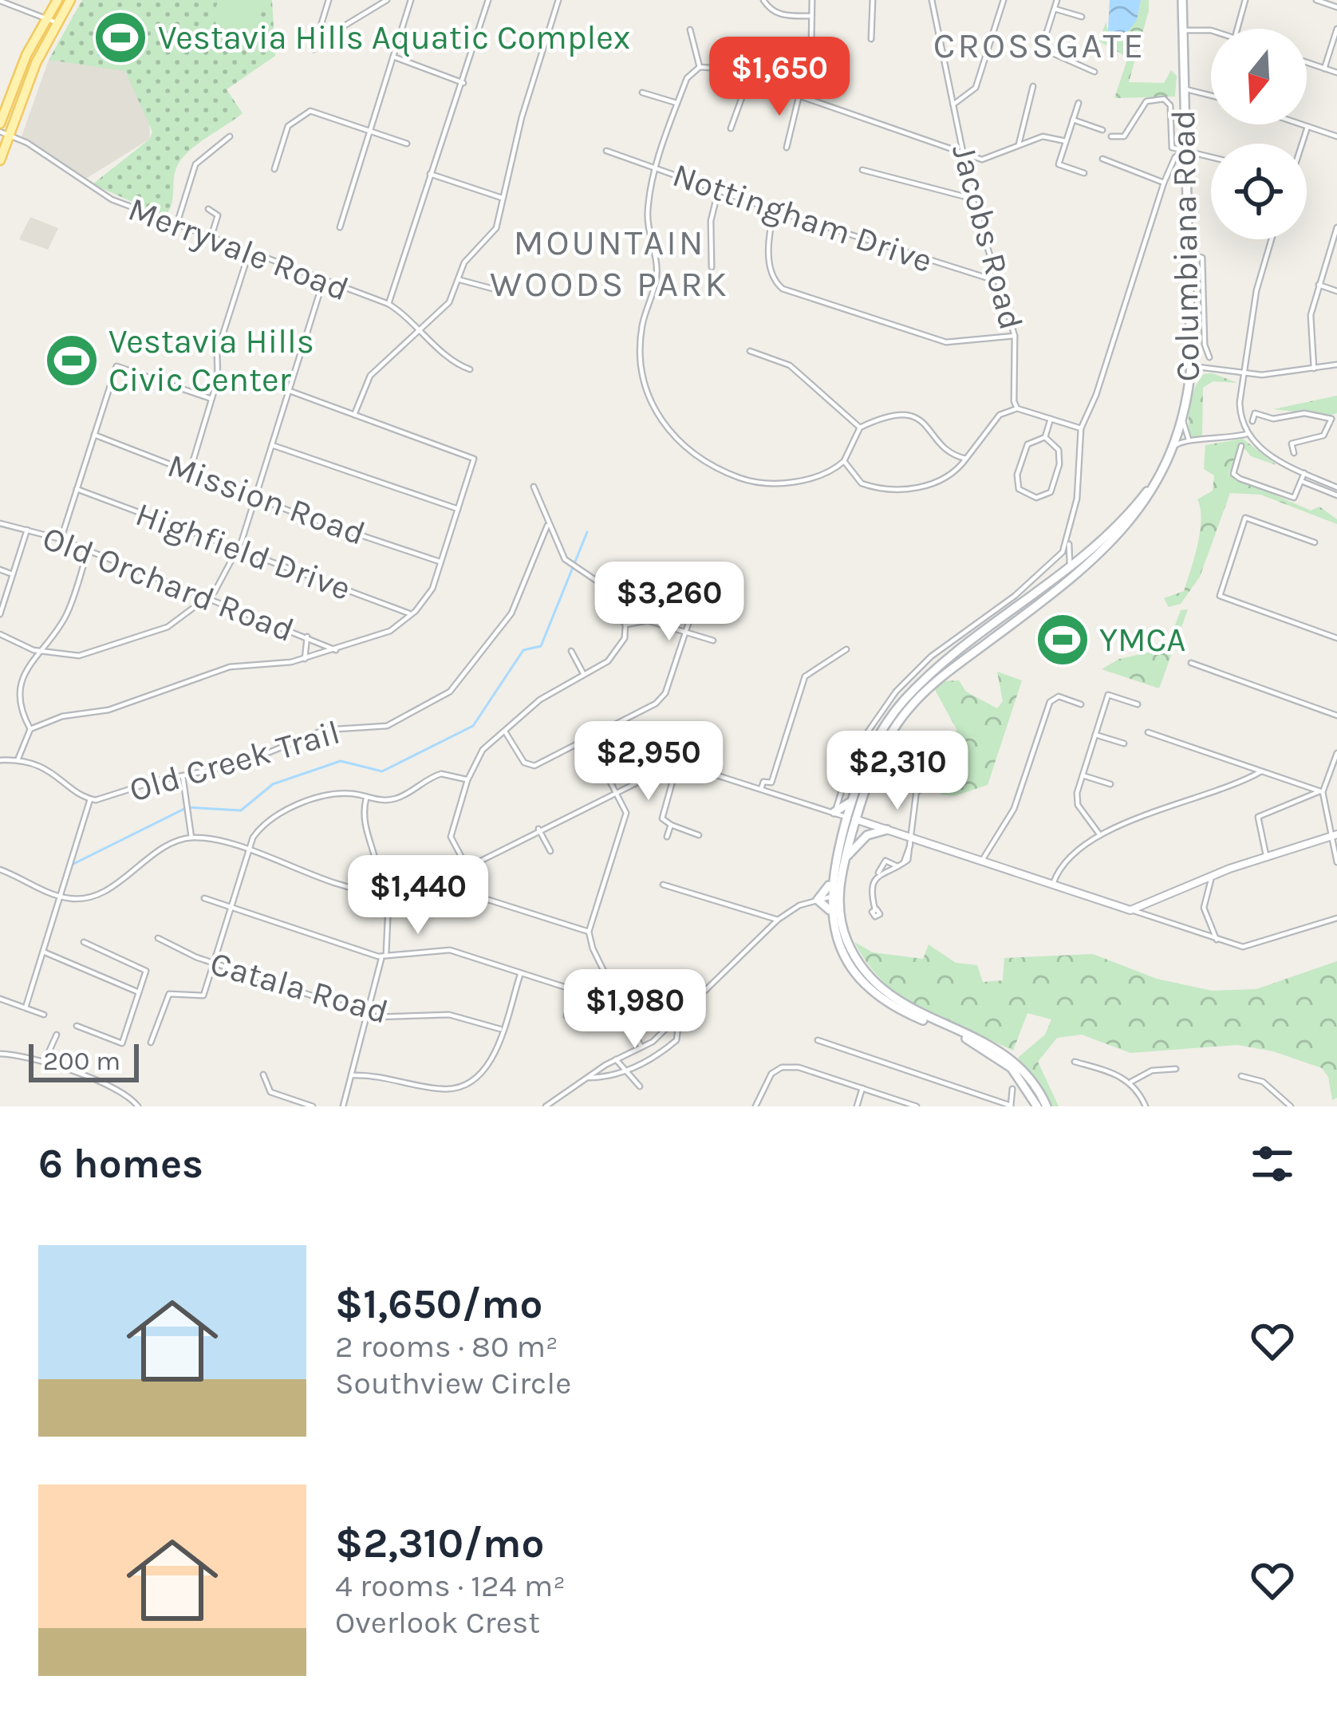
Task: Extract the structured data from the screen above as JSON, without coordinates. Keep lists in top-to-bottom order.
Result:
{
  "streets": {
    "main road": ["Columbiana Road"],
    "street": [
      "Nottingham Drive",
      "Jacobs Road",
      "Merryvale Road",
      "Mission Road",
      "Highfield Drive",
      "Old Orchard Road",
      "Old Creek Trail",
      "Catala Road"
    ]
  },
  "crossings": [
    ["Nottingham Drive", "Jacobs Road"]
  ],
  "districts": ["CROSSGATE", "MOUNTAIN WOODS PARK"],
  "places": {
    "sports": ["Vestavia Hills Aquatic Complex", "Vestavia Hills Civic Center", "YMCA"]
  },
  "scale_bar": "200 m",
  "north": "bottom",
  "page": {
    "price": [
      "$1,650",
      "$3,260",
      "$2,950",
      "$2,310",
      "$1,440",
      "$1,980"
    ],
    "scale": "200 m",
    "heading": "6 homes",
    "list": [
      {
        "name": "$1,650/mo",
        "note": "2 rooms · 80 m² · Southview Circle"
      },
      {
        "name": "$2,310/mo",
        "note": "4 rooms · 124 m² · Overlook Crest"
      }
    ]
  }
}
